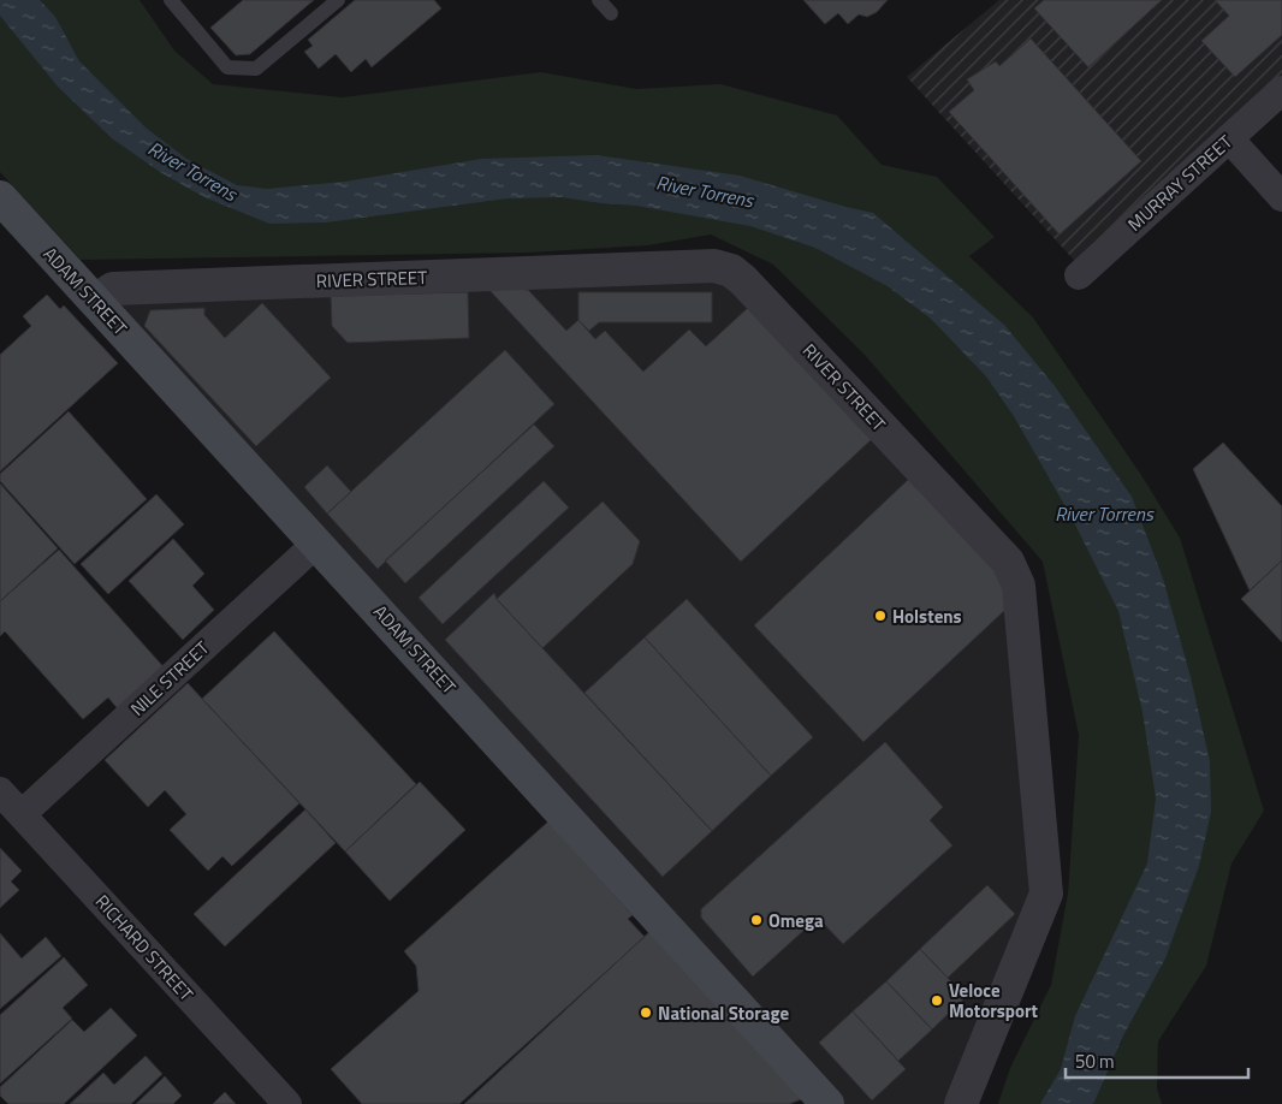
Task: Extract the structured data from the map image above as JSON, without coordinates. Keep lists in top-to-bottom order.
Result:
{
  "streets": {
    "main road": ["ADAM STREET"],
    "street": [
      "MURRAY STREET",
      "RIVER STREET",
      "NILE STREET",
      "RICHARD STREET"
    ]
  },
  "crossings": [
    ["RIVER STREET", "ADAM STREET"],
    ["ADAM STREET", "NILE STREET"],
    ["NILE STREET", "RICHARD STREET"]
  ],
  "water": ["River Torrens"],
  "places": [
    "Holstens",
    "Omega",
    "Veloce Motorsport",
    "National Storage"
  ],
  "scale_bar": "50 m"
}
